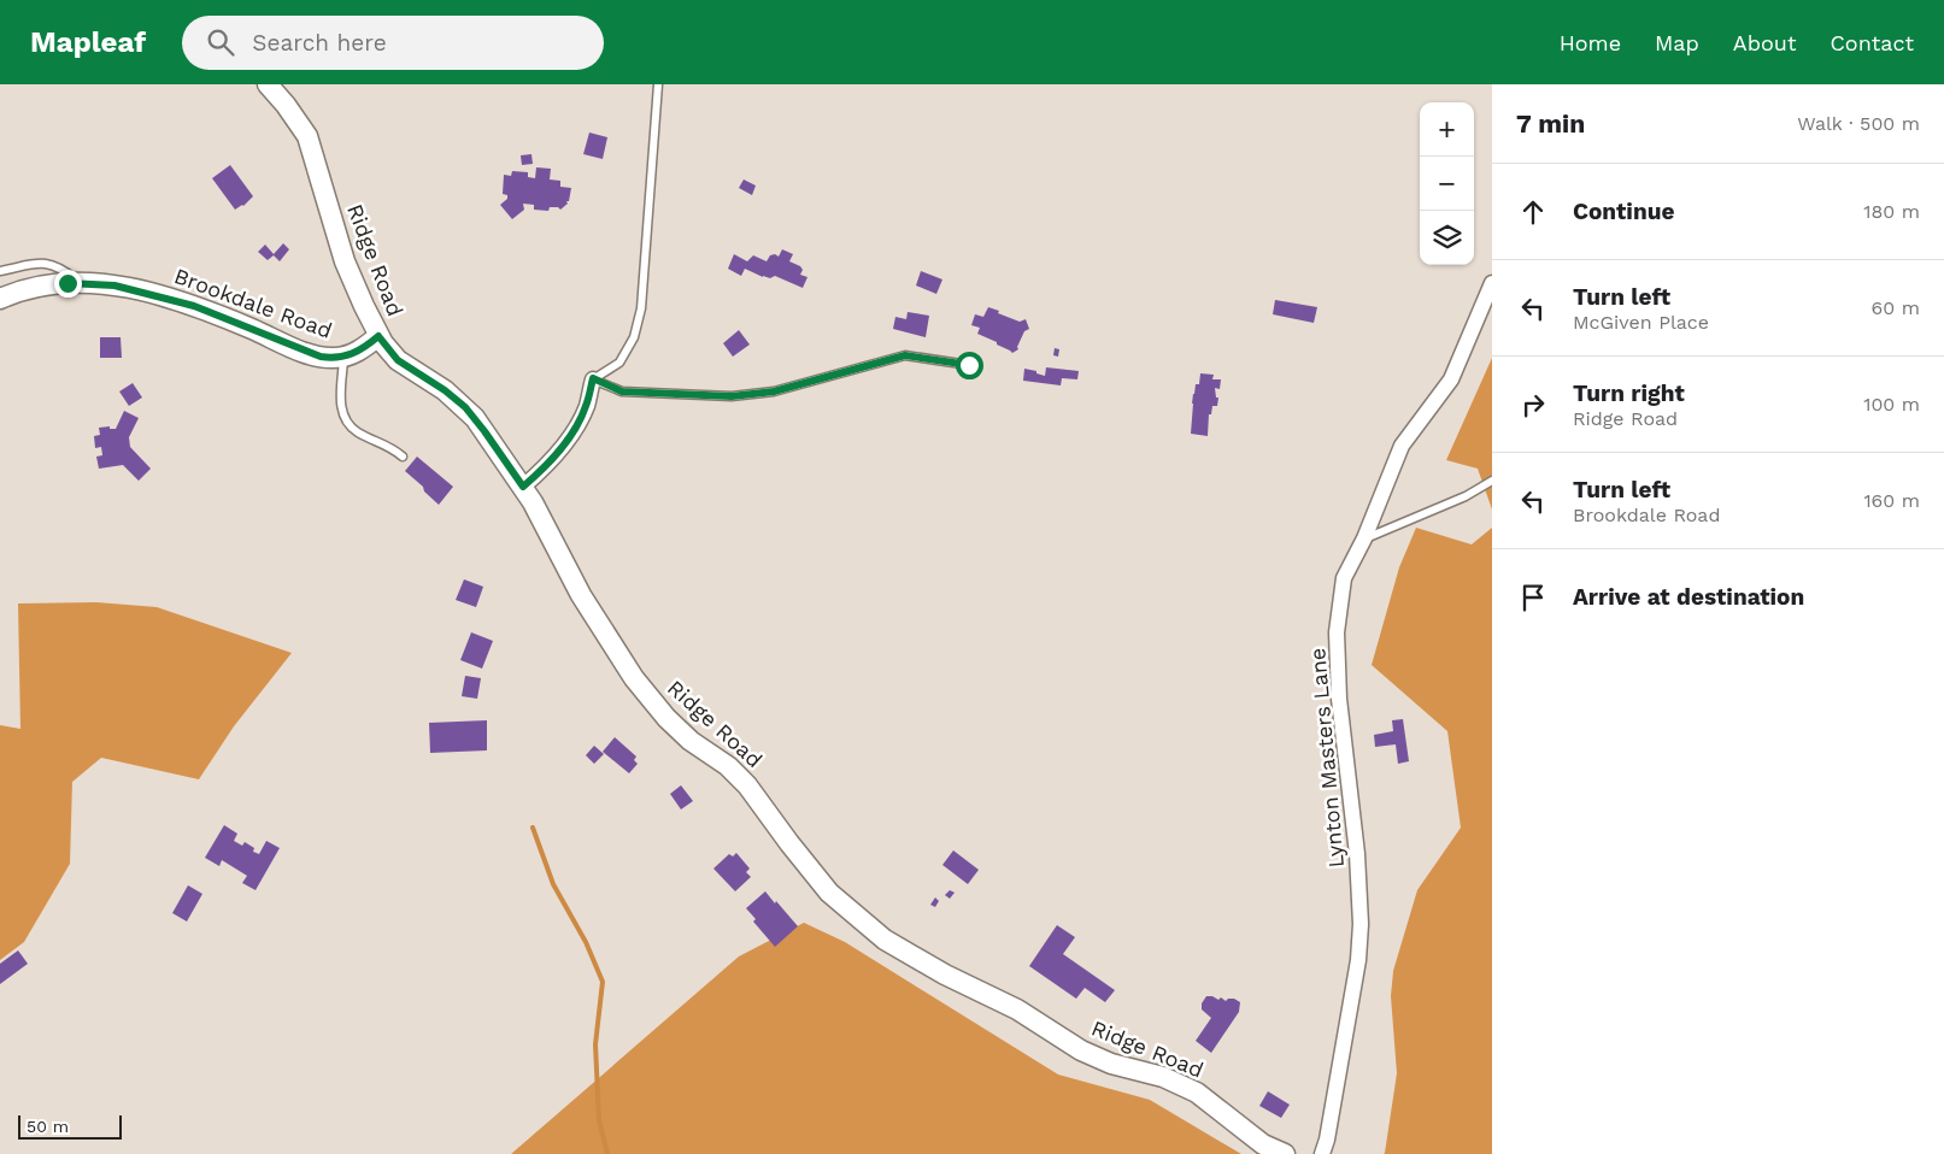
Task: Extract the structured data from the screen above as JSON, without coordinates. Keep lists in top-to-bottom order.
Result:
{
  "streets": {
    "street": ["Ridge Road", "Brookdale Road", "Lynton Masters Lane"]
  },
  "crossings": [
    ["Ridge Road", "Brookdale Road"]
  ],
  "scale_bar": "50 m",
  "page": {
    "header": "Mapleaf",
    "search": "Search here",
    "nav": [
      "Home",
      "Map",
      "About",
      "Contact"
    ],
    "heading": ["7 min", "Walk · 500 m"],
    "map_buttons": ["+", "−"],
    "list": [
      ["Continue", "180 m"],
      ["Turn left", "McGiven Place", "60 m"],
      ["Turn right", "Ridge Road", "100 m"],
      ["Turn left", "Brookdale Road", "160 m"],
      "Arrive at destination"
    ],
    "scale": "50 m"
  }
}
